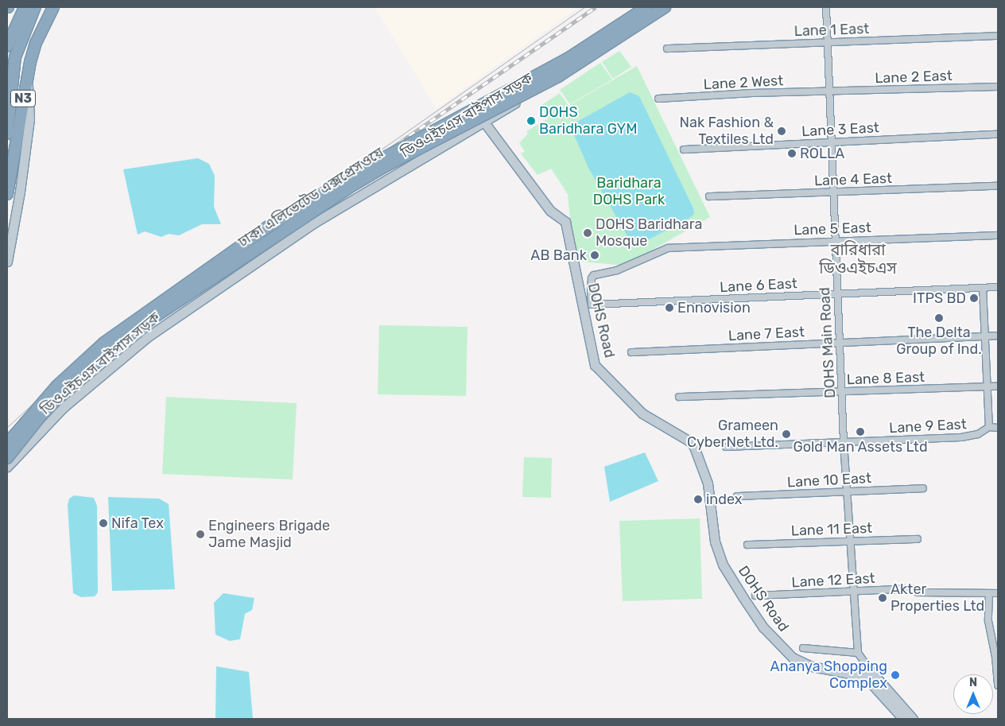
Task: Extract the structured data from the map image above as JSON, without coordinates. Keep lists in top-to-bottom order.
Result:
{
  "streets": {
    "highway": ["N3", "ঢাকা এলিভেটেড এক্সপ্রেসওয়ে"],
    "street": [
      "Lane 1 East",
      "Lane 2 East",
      "Lane 2 West",
      "ডিওএইচএস বাইপাস সড়ক",
      "Lane 3 East",
      "Lane 4 East",
      "Lane 5 East",
      "Lane 6 East",
      "DOHS Road",
      "Lane 7 East",
      "DOHS Main Road",
      "Lane 8 East",
      "Lane 9 East",
      "Lane 10 East",
      "Lane 11 East",
      "Lane 12 East"
    ]
  },
  "crossings": [
    ["Lane 1 East", "DOHS Main Road"],
    ["Lane 2 East", "Lane 2 West"],
    ["Lane 2 East", "DOHS Main Road"],
    ["Lane 2 West", "DOHS Main Road"],
    ["ডিওএইচএস বাইপাস সড়ক", "DOHS Road"],
    ["Lane 3 East", "DOHS Main Road"],
    ["Lane 4 East", "DOHS Main Road"],
    ["Lane 5 East", "Lane 6 East"],
    ["Lane 5 East", "DOHS Main Road"],
    ["Lane 6 East", "DOHS Main Road"],
    ["Lane 7 East", "DOHS Main Road"],
    ["DOHS Main Road", "Lane 8 East"],
    ["DOHS Main Road", "Lane 9 East"],
    ["DOHS Main Road", "Lane 10 East"],
    ["DOHS Main Road", "Lane 11 East"],
    ["DOHS Main Road", "Lane 12 East"]
  ],
  "districts": ["বারিধারা ডিওএইচএস"],
  "parks": ["Baridhara DOHS Park"],
  "places": [
    "DOHS Baridhara GYM",
    "Nak Fashion & Textiles Ltd",
    "ROLLA",
    "DOHS Baridhara Mosque",
    "AB Bank",
    "ITPS BD",
    "Ennovision",
    "The Delta Group of Ind.",
    "Gold Man Assets Ltd",
    "Grameen CyberNet Ltd.",
    "index",
    "Nifa Tex",
    "Engineers Brigade Jame Masjid",
    "Akter Properties Ltd",
    "Ananya Shopping Complex"
  ],
  "north": "top"
}
